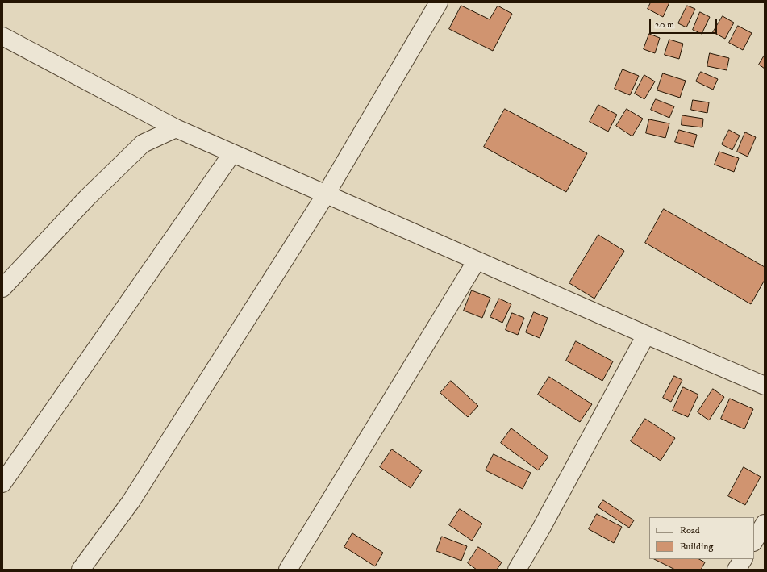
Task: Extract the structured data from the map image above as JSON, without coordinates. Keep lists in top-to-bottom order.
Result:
{
  "legend": ["Road", "Building"],
  "scale_bar": "20 m"
}
